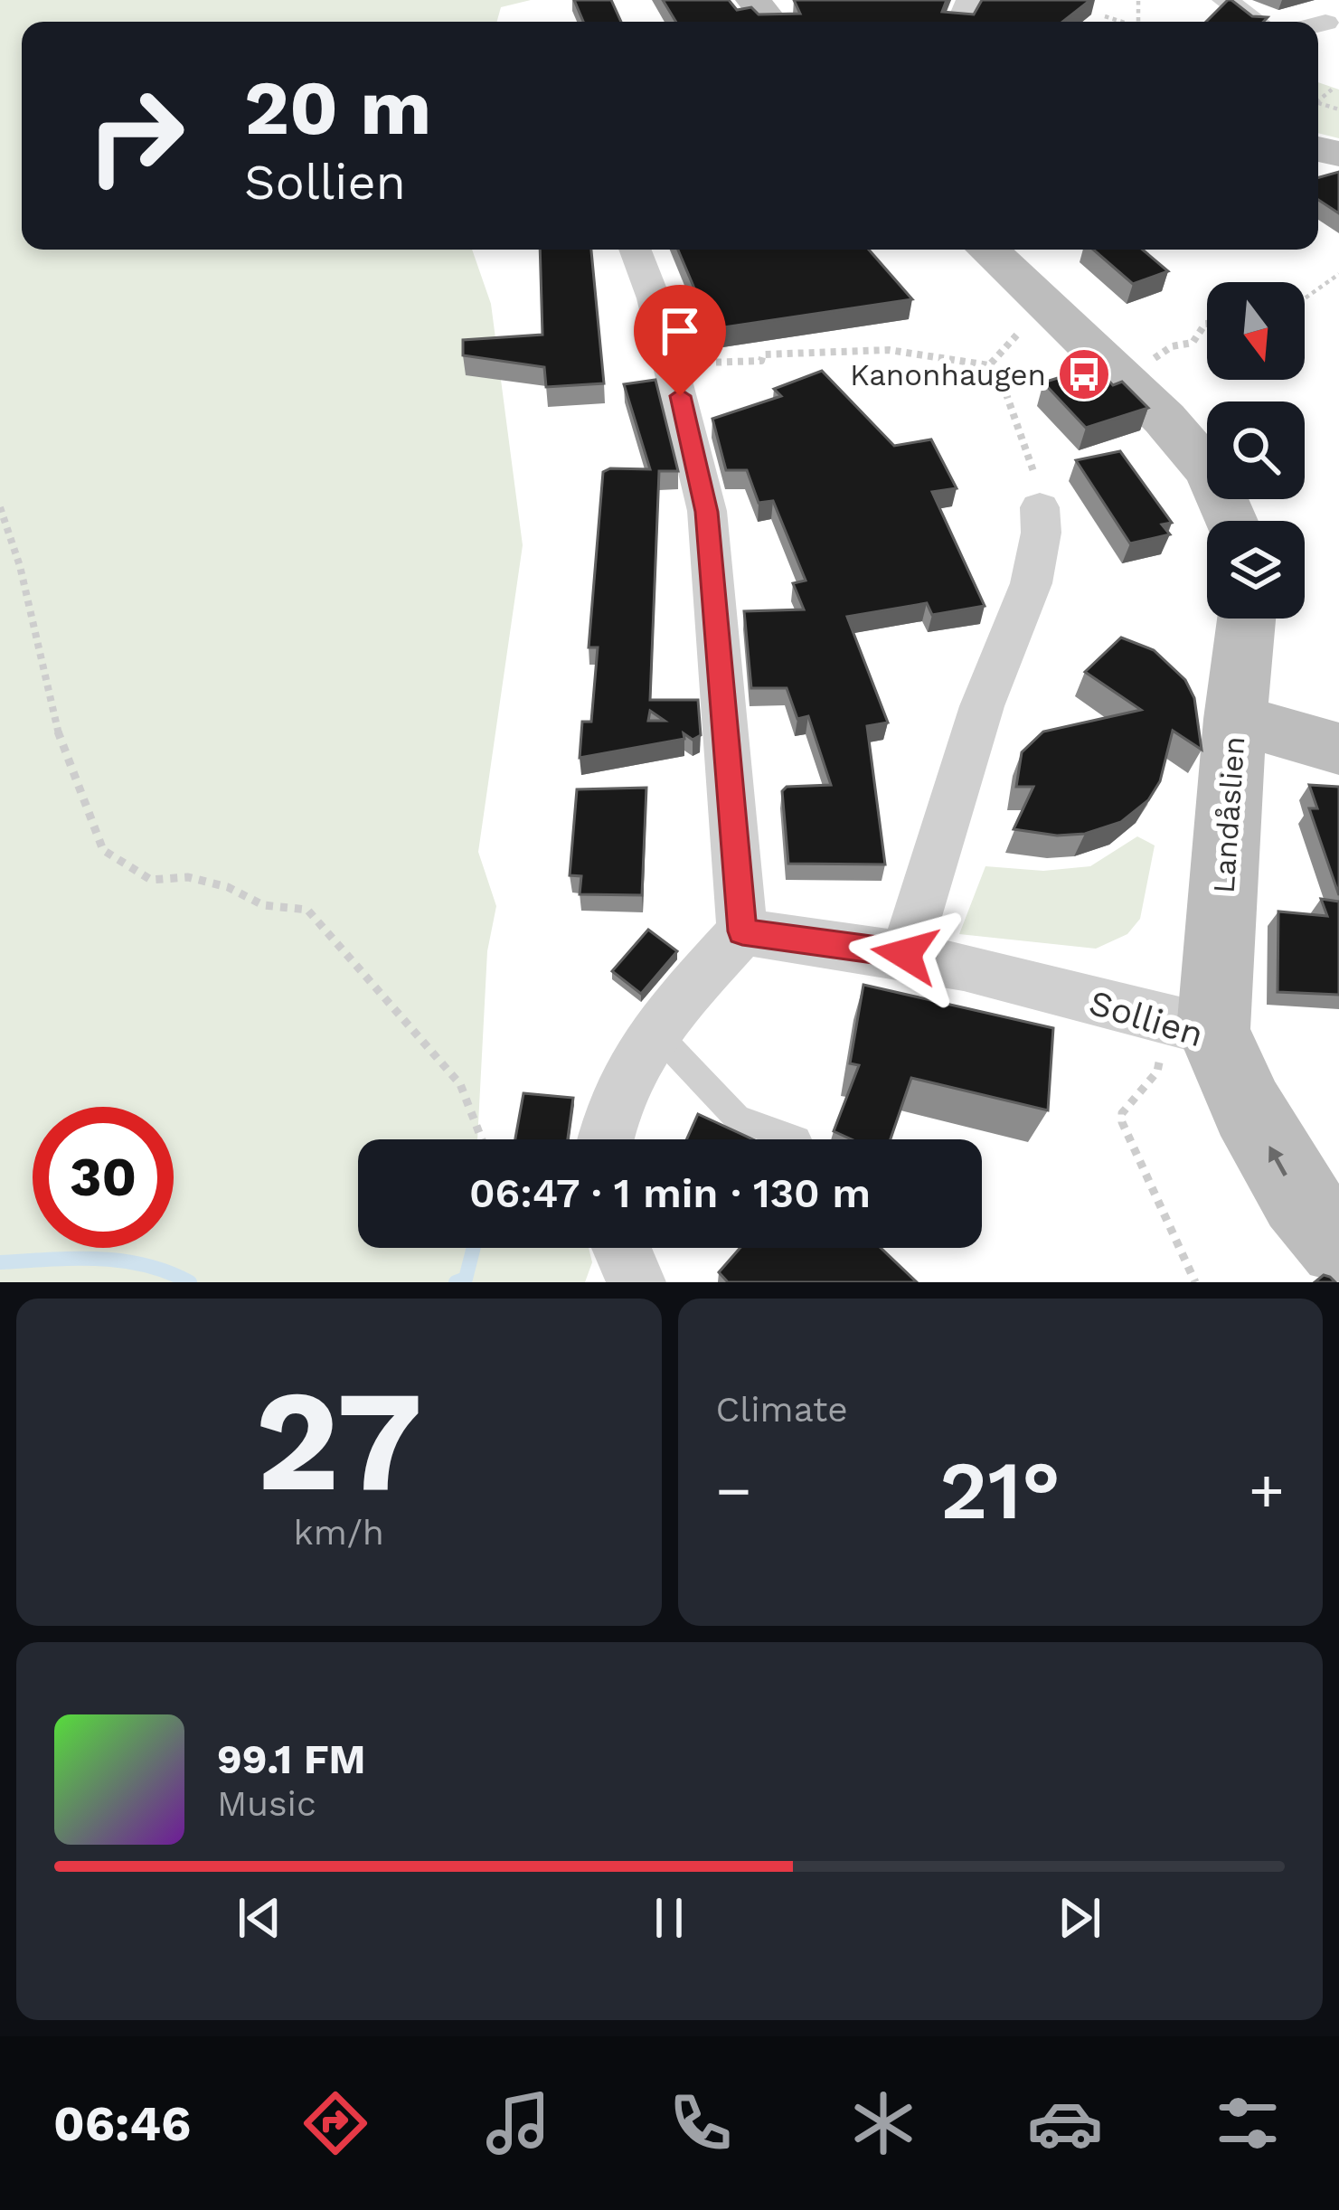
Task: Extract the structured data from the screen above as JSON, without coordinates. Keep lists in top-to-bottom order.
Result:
{
  "streets": {
    "street": ["Landåslien", "Sollien"]
  },
  "crossings": [
    ["Landåslien", "Sollien"]
  ],
  "places": {
    "bus stop": ["Kanonhaugen"]
  },
  "north": "bottom",
  "page": {
    "turn": ["20 m", "Sollien"],
    "limit": "30",
    "trip": "06:47 · 1 min · 130 m",
    "tile": [
      ["27", "km/h"],
      "Climate"
    ],
    "heat": ["−", "21°", "+"],
    "song": ["99.1 FM", "Music"],
    "tabs": "06:46"
  }
}
